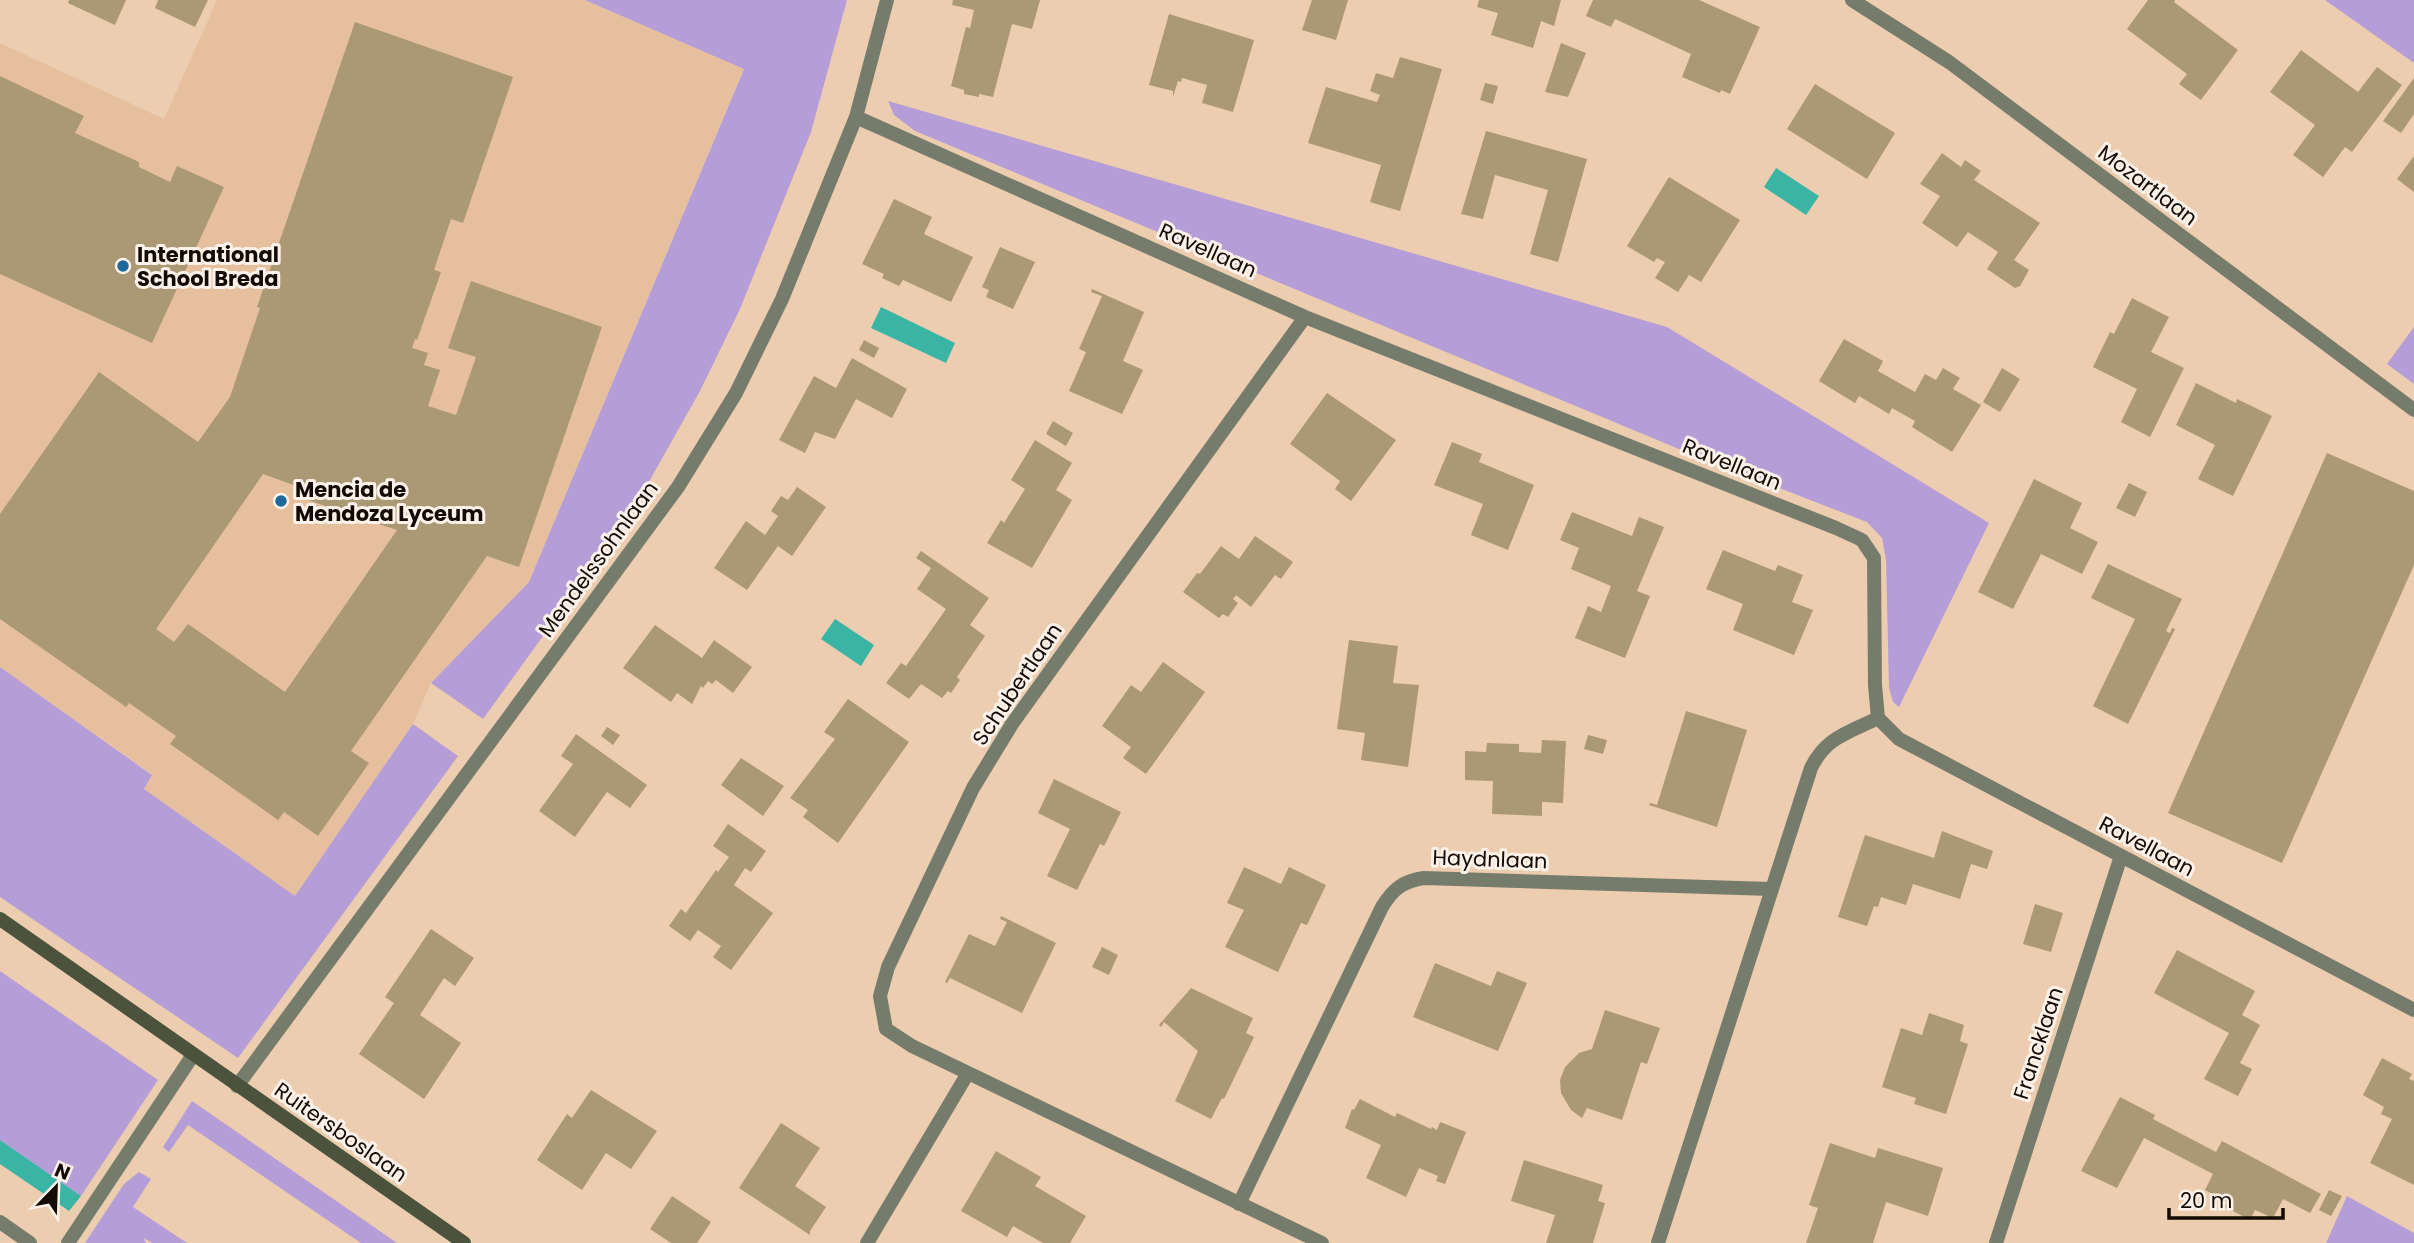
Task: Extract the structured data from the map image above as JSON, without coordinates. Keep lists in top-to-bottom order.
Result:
{
  "streets": {
    "street": [
      "Mozartlaan",
      "Ravellaan",
      "Mendelssohnlaan",
      "Schubertlaan",
      "Haydnlaan",
      "Francklaan",
      "Ruitersboslaan"
    ]
  },
  "crossings": [
    ["Ravellaan", "Mendelssohnlaan"],
    ["Ravellaan", "Schubertlaan"],
    ["Ravellaan", "Francklaan"],
    ["Mendelssohnlaan", "Ruitersboslaan"],
    ["Schubertlaan", "Haydnlaan"]
  ],
  "places": ["International School Breda", "Mencia de Mendoza Lyceum"],
  "scale_bar": "20 m",
  "north": "top right"
}
